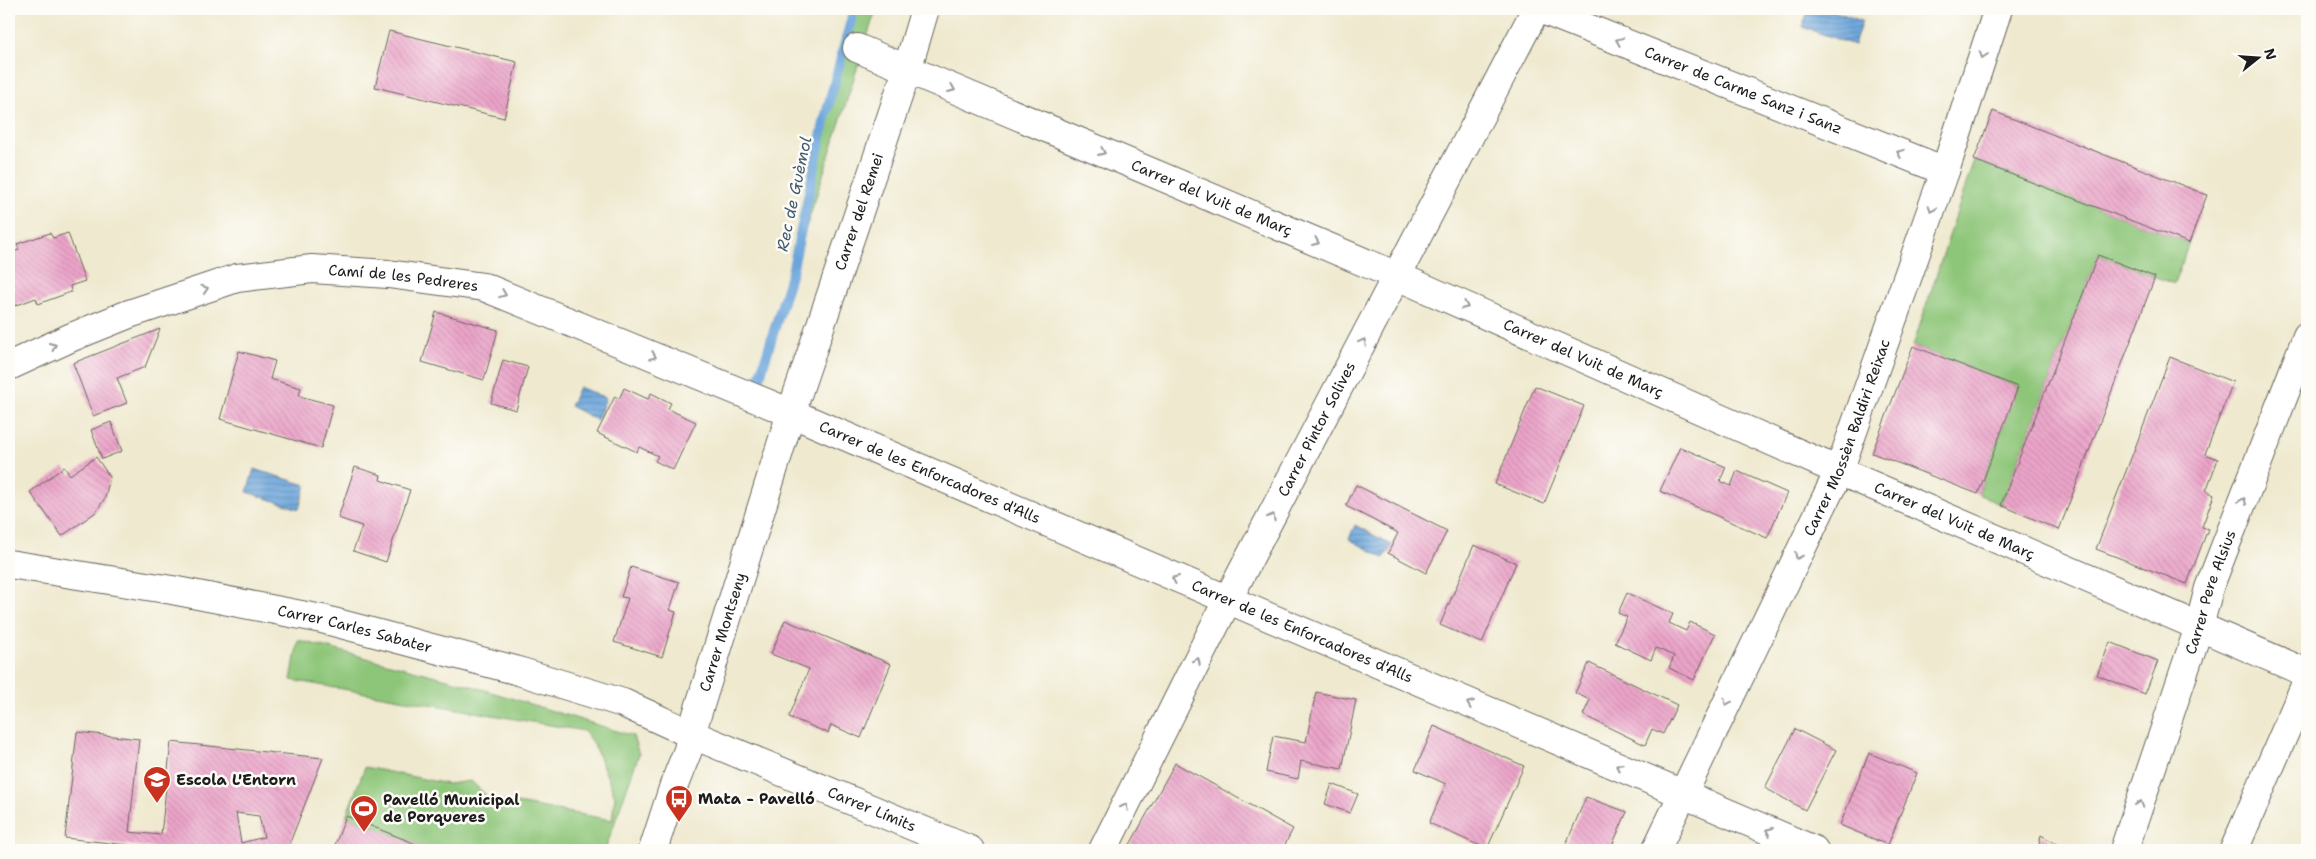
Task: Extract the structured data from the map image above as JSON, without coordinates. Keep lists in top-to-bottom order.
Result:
{
  "streets": {
    "street": [
      "Carrer de Carme Sanz i Sanz",
      "Carrer del Vuit de Març",
      "Carrer del Remei",
      "Camí de les Pedreres",
      "Carrer Pintor Solives",
      "Carrer Mossèn Baldiri Reixac",
      "Carrer de les Enforcadores d'Alls",
      "Carrer Pere Alsius",
      "Carrer Carles Sabater",
      "Carrer Montseny",
      "Carrer Límits"
    ]
  },
  "crossings": [
    ["Carrer de Carme Sanz i Sanz", "Carrer Mossèn Baldiri Reixac"],
    ["Carrer del Vuit de Març", "Carrer del Remei"],
    ["Carrer del Vuit de Març", "Carrer Pintor Solives"],
    ["Carrer del Vuit de Març", "Carrer Mossèn Baldiri Reixac"],
    ["Carrer del Vuit de Març", "Carrer Pere Alsius"],
    ["Carrer del Remei", "Camí de les Pedreres"],
    ["Carrer del Remei", "Carrer de les Enforcadores d'Alls"],
    ["Carrer del Remei", "Carrer Montseny"],
    ["Camí de les Pedreres", "Carrer de les Enforcadores d'Alls"],
    ["Camí de les Pedreres", "Carrer Montseny"],
    ["Carrer Pintor Solives", "Carrer de les Enforcadores d'Alls"],
    ["Carrer Mossèn Baldiri Reixac", "Carrer de les Enforcadores d'Alls"],
    ["Carrer de les Enforcadores d'Alls", "Carrer Montseny"],
    ["Carrer Carles Sabater", "Carrer Montseny"],
    ["Carrer Carles Sabater", "Carrer Límits"],
    ["Carrer Montseny", "Carrer Límits"]
  ],
  "one_way": [
    "Carrer de Carme Sanz i Sanz",
    "Carrer del Vuit de Març",
    "Camí de les Pedreres",
    "Carrer Pintor Solives",
    "Carrer Mossèn Baldiri Reixac",
    "Carrer de les Enforcadores d'Alls"
  ],
  "water": ["Rec de Guèmol"],
  "places": {
    "school or university": ["Escola L'Entorn"],
    "bus stop": ["Mata - Pavelló"],
    "sports": ["Pavelló Municipal de Porqueres"]
  },
  "north": "right"
}
